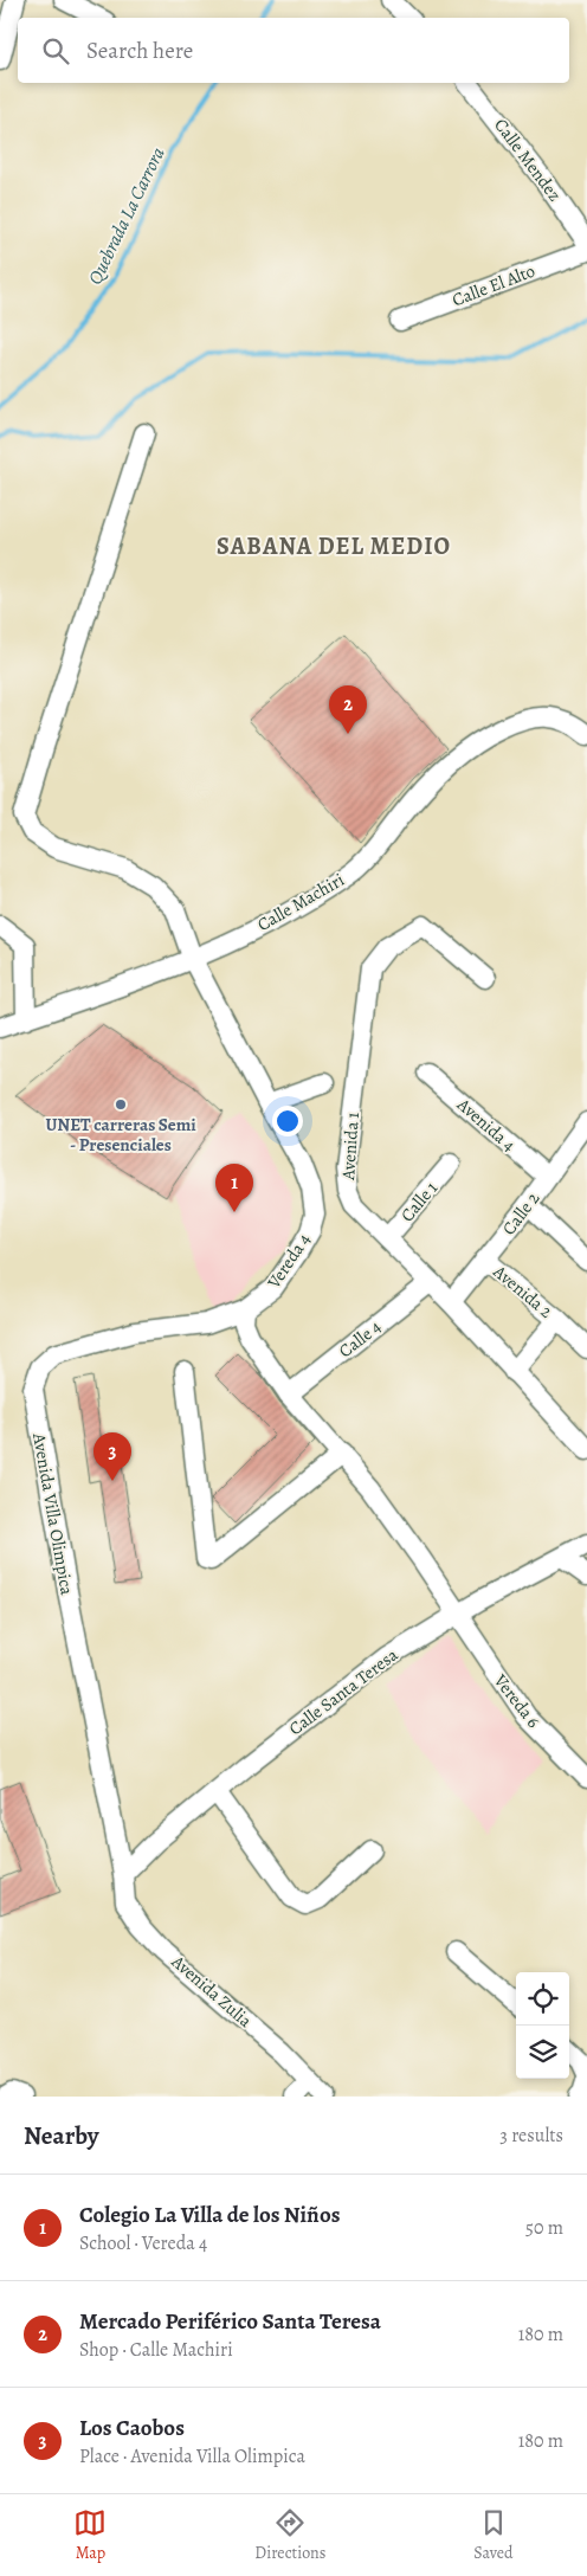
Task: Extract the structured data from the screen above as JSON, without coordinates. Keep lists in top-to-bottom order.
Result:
{
  "streets": {
    "street": [
      "Calle Mendez",
      "Calle El Alto",
      "Calle Machiri",
      "Avenida 4",
      "Avenida 1",
      "Calle 1",
      "Calle 2",
      "Vereda 4",
      "Avenida 2",
      "Calle 4",
      "Avenida Villa Olimpica",
      "Calle Santa Teresa",
      "Vereda 6",
      "Avenida Zulia"
    ]
  },
  "crossings": [
    ["Calle Machiri", "Vereda 4"],
    ["Avenida 4", "Calle 2"],
    ["Avenida 1", "Calle 1"],
    ["Avenida 1", "Calle 2"],
    ["Avenida 1", "Calle 4"],
    ["Calle 2", "Avenida 2"],
    ["Vereda 4", "Avenida Villa Olimpica"],
    ["Avenida Villa Olimpica", "Calle Santa Teresa"],
    ["Avenida Villa Olimpica", "Avenida Zulia"],
    ["Calle Santa Teresa", "Vereda 6"],
    ["Calle Santa Teresa", "Avenida Zulia"]
  ],
  "districts": ["SABANA DEL MEDIO"],
  "water": ["Quebrada La Carrora"],
  "places": ["UNET carreras Semi - Presenciales"],
  "page": {
    "search": "Search here",
    "pins": ["2", "1", "3"],
    "heading": ["Nearby", "3 results"],
    "list": [
      {
        "mark": "1",
        "name": "Colegio La Villa de los Niños",
        "note": "School · Vereda 4",
        "value": "50 m"
      },
      {
        "mark": "2",
        "name": "Mercado Periférico Santa Teresa",
        "note": "Shop · Calle Machiri",
        "value": "180 m"
      },
      {
        "mark": "3",
        "name": "Los Caobos",
        "note": "Place · Avenida Villa Olimpica",
        "value": "180 m"
      }
    ],
    "nav": ["Map", "Directions", "Saved"]
  }
}
